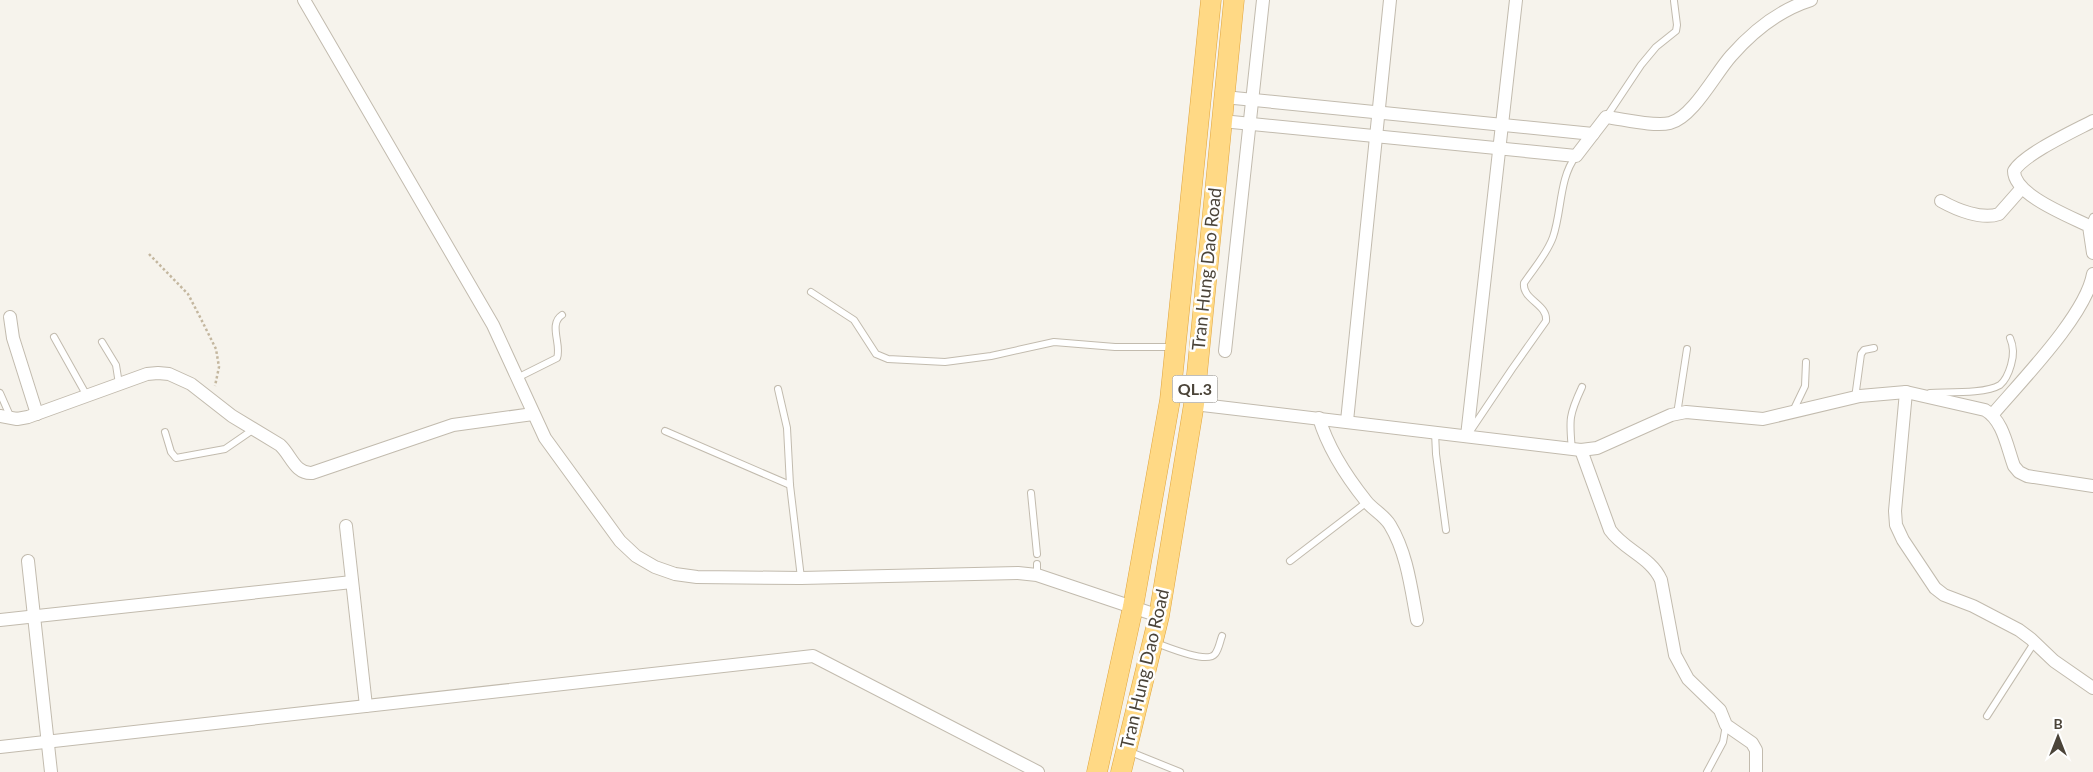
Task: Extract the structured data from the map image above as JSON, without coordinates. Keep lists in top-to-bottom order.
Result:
{
  "streets": {
    "highway": ["Tran Hung Dao Road", "QL.3"]
  },
  "north": "top"
}
